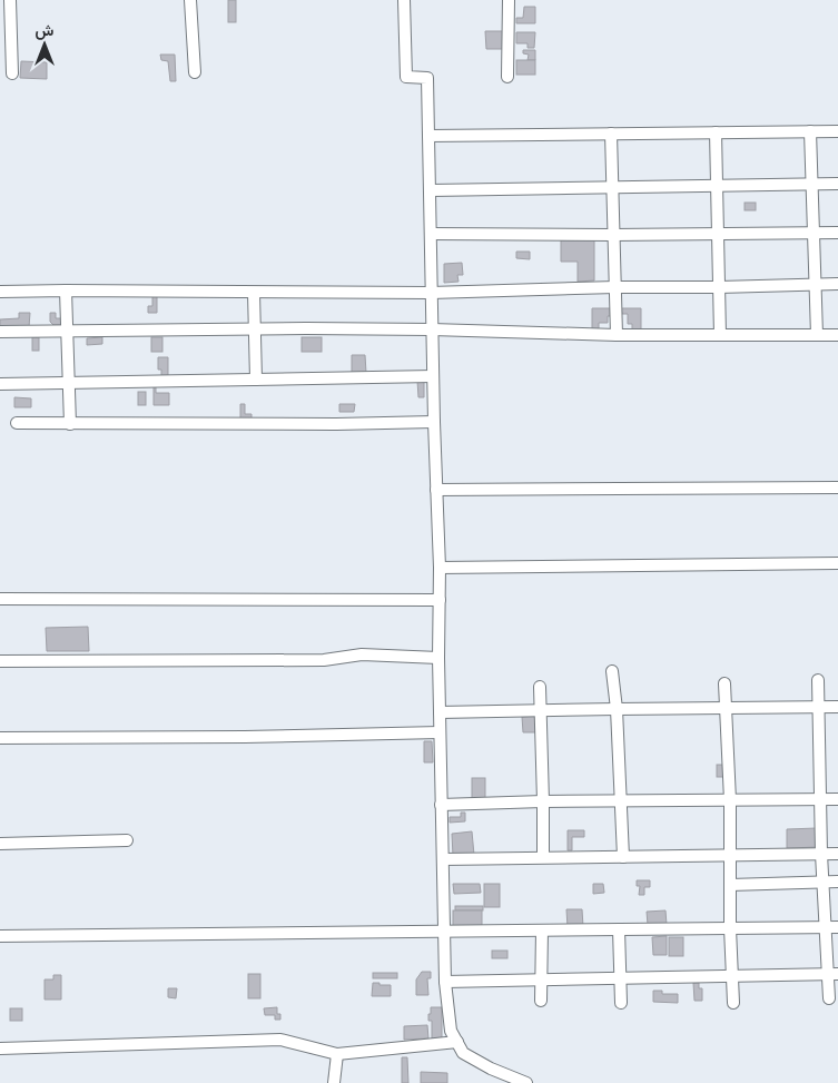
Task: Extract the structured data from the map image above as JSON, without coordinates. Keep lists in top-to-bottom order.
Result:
{
  "north": "top"
}
